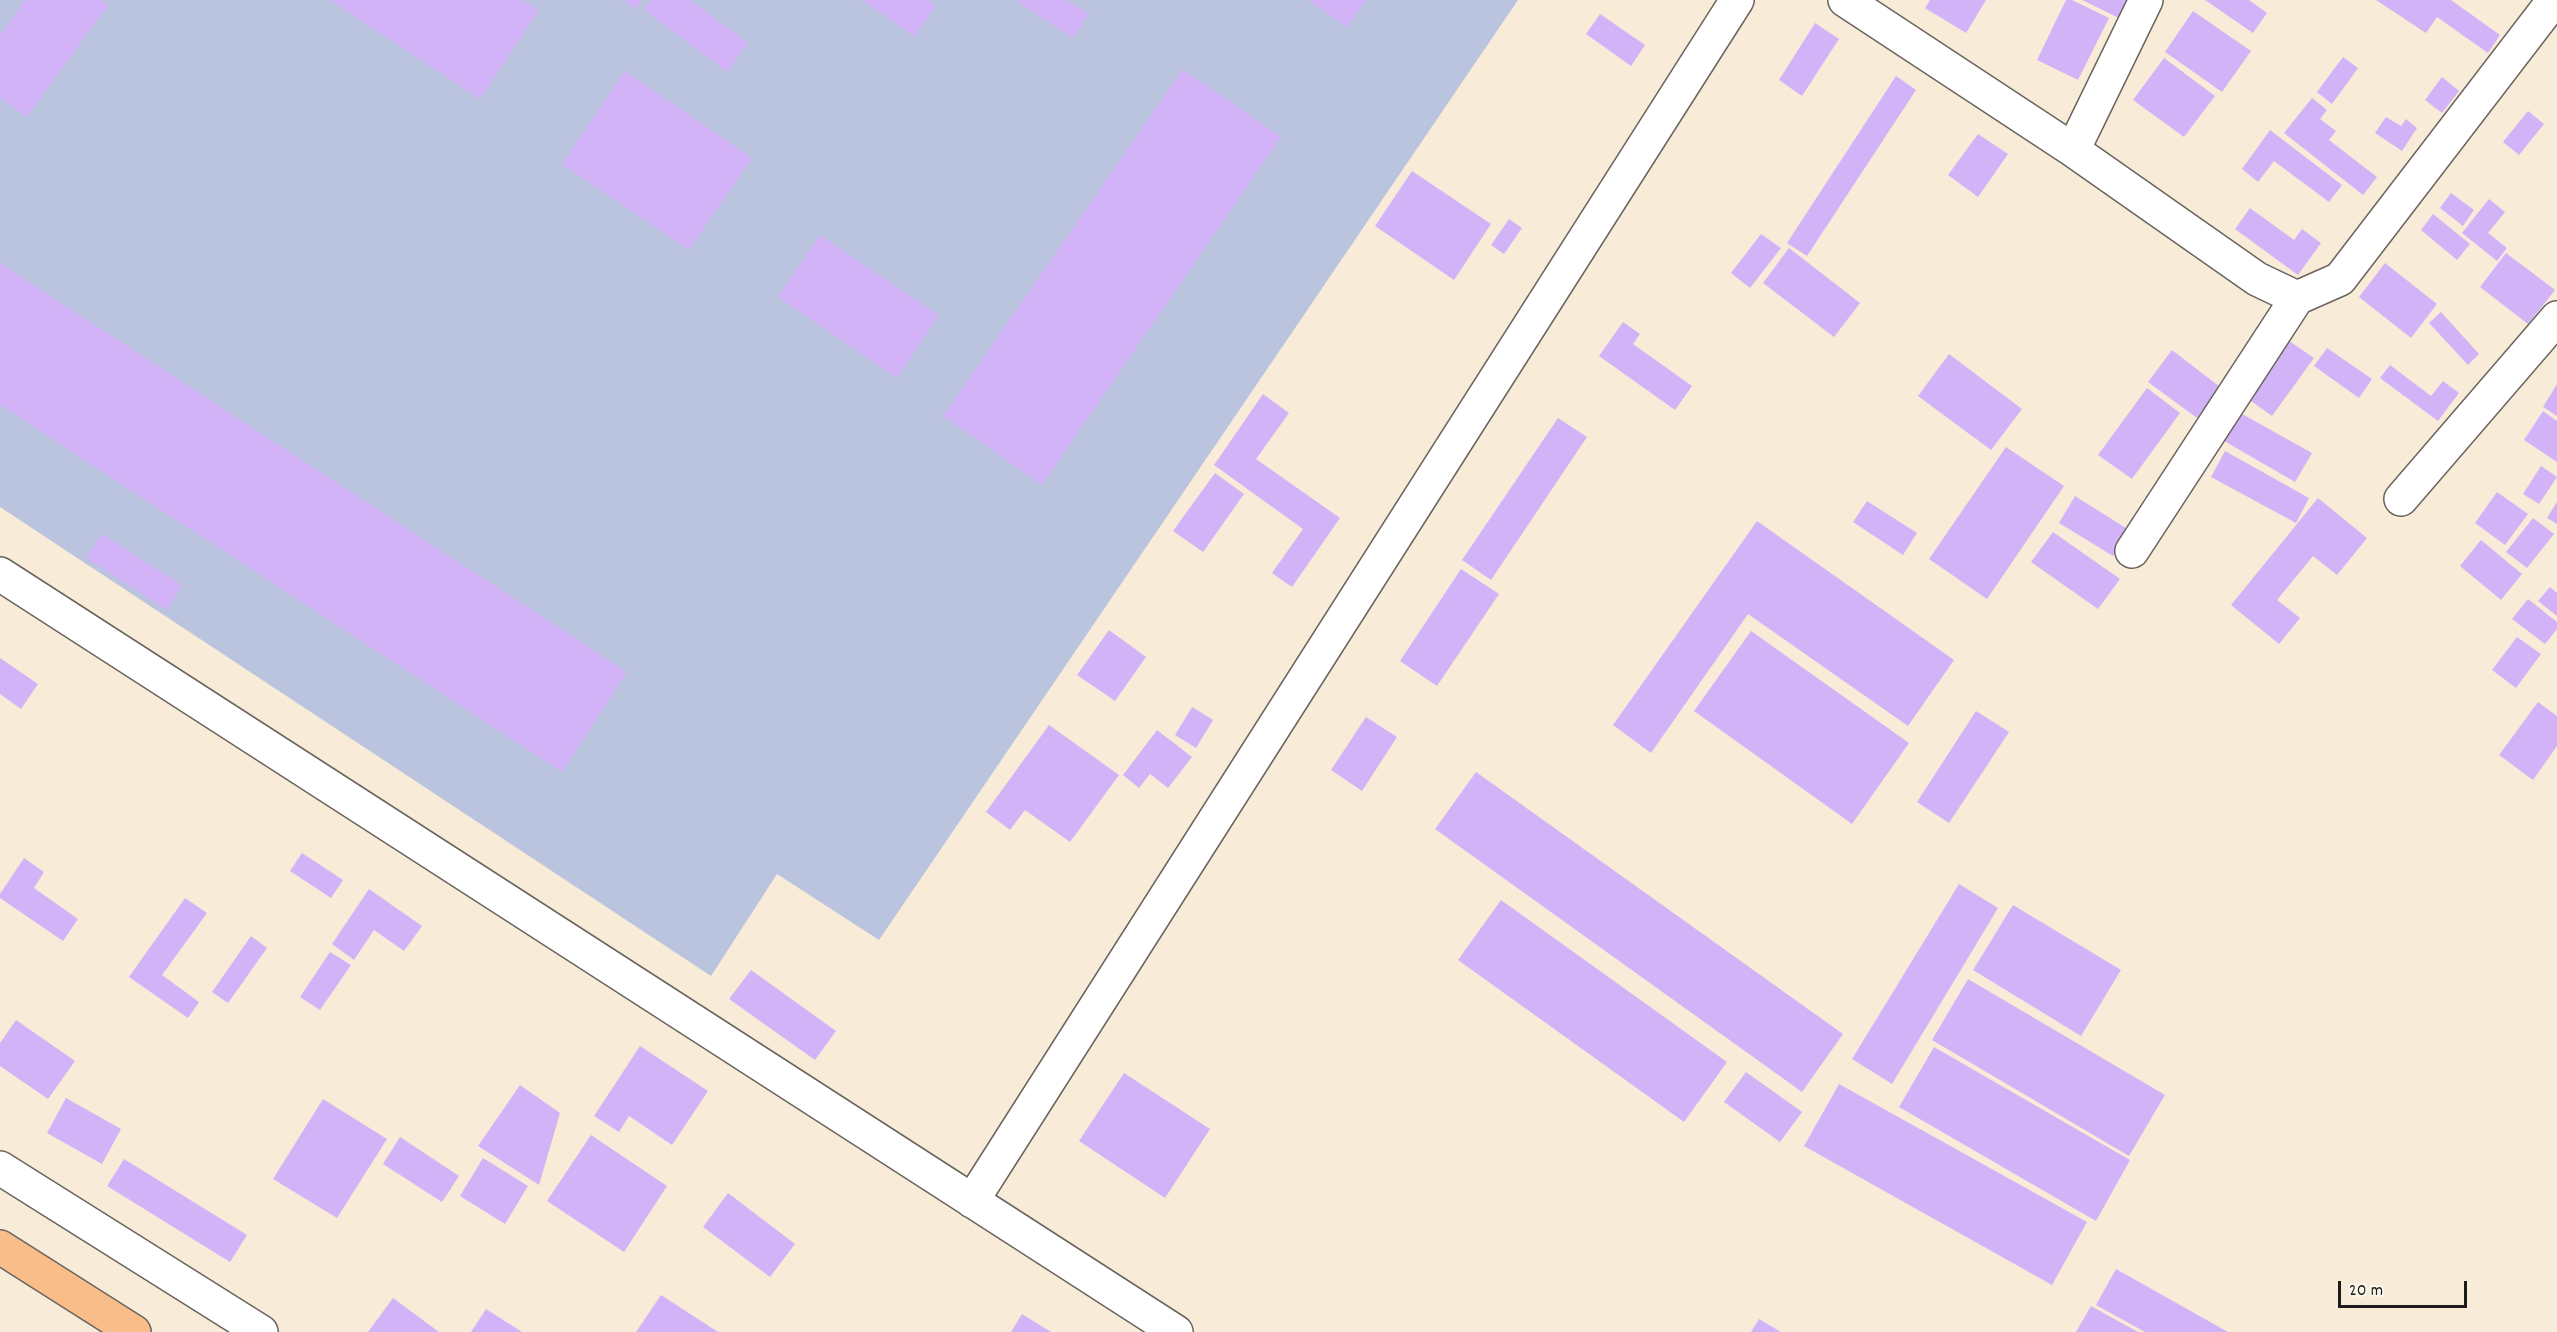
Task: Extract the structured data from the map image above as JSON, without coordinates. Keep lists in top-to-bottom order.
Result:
{
  "scale_bar": "20 m"
}
